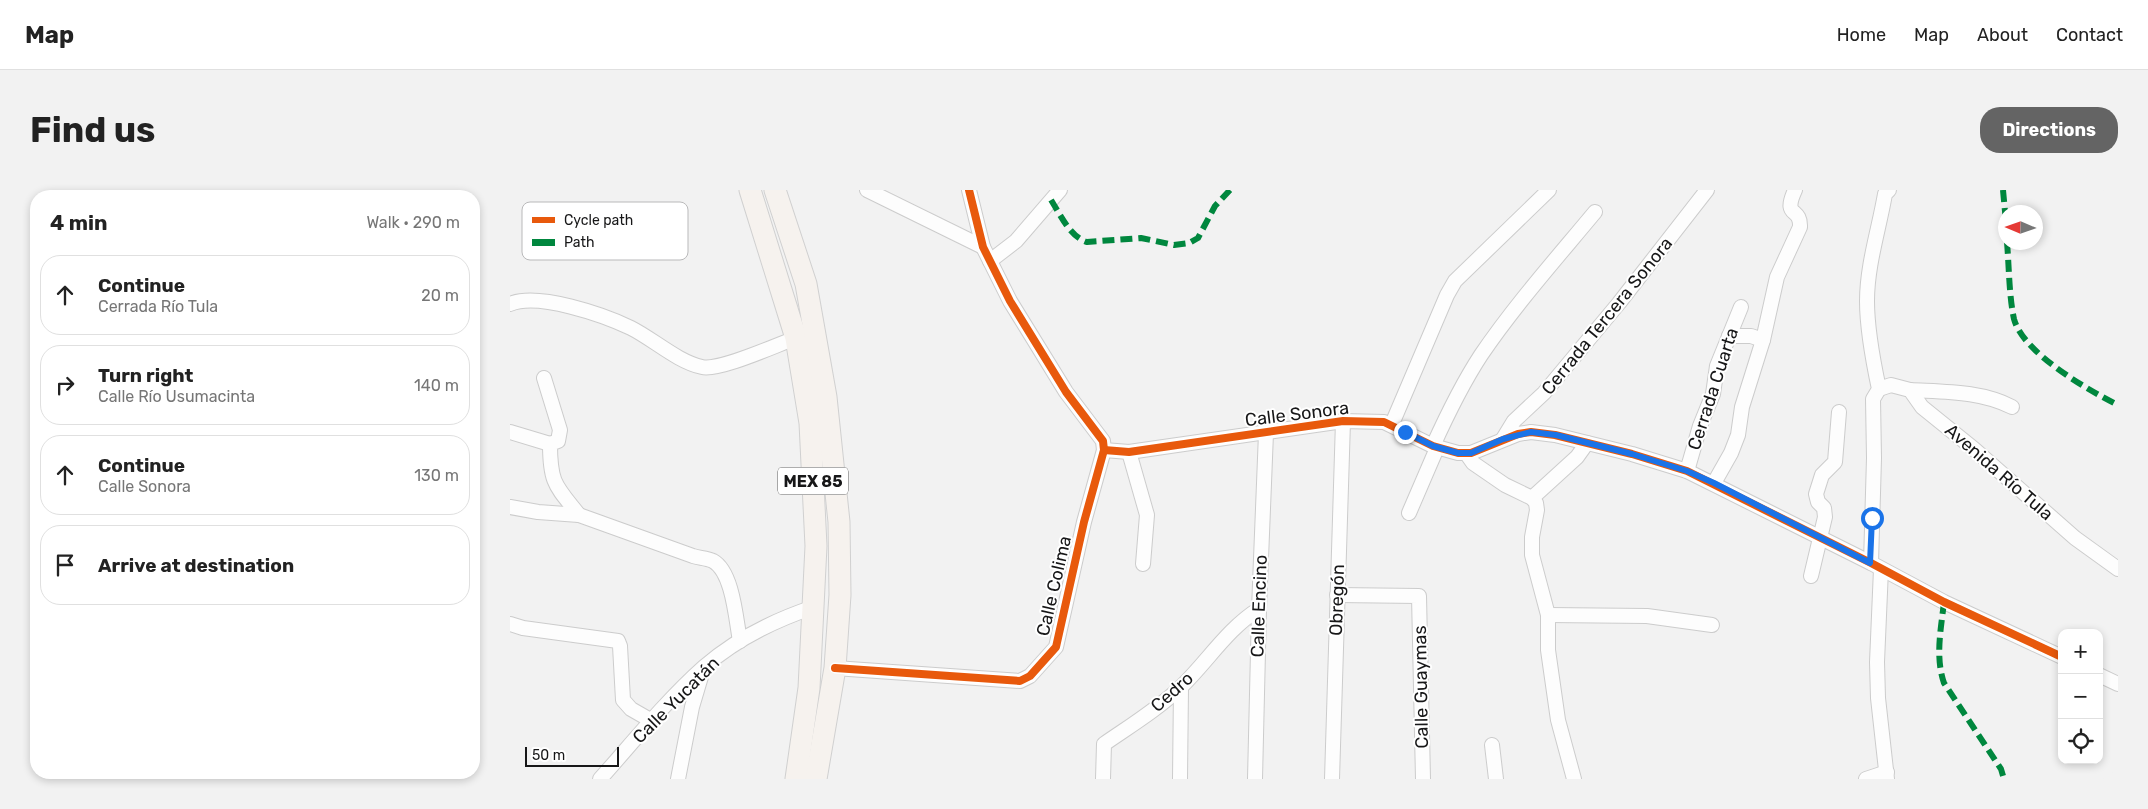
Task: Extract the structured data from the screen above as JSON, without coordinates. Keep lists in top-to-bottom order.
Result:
{
  "streets": {
    "main road": ["MEX 85"],
    "street": [
      "Cerrada Tercera Sonora",
      "Cerrada Cuarta",
      "Calle Sonora",
      "Avenida Río Tula",
      "Calle Colima",
      "Obregón",
      "Calle Encino",
      "Calle Guaymas",
      "Cedro",
      "Calle Yucatán"
    ]
  },
  "crossings": [
    ["Cerrada Tercera Sonora", "Calle Sonora"],
    ["Cerrada Cuarta", "Calle Sonora"],
    ["Calle Sonora", "Calle Colima"],
    ["Calle Sonora", "Obregón"],
    ["Calle Sonora", "Calle Encino"],
    ["MEX 85", "Calle Colima"],
    ["MEX 85", "Calle Yucatán"],
    ["Obregón", "Calle Guaymas"],
    ["Calle Encino", "Cedro"]
  ],
  "legend": ["Cycle path", "Path"],
  "scale_bar": "50 m",
  "north": "left",
  "page": {
    "header": "Map",
    "nav": [
      "Home",
      "Map",
      "About",
      "Contact"
    ],
    "buttons": "Directions",
    "title": "Find us",
    "heading": ["4 min", "Walk · 290 m"],
    "list": [
      ["Continue", "Cerrada Río Tula", "20 m"],
      ["Turn right", "Calle Río Usumacinta", "140 m"],
      ["Continue", "Calle Sonora", "130 m"],
      "Arrive at destination"
    ],
    "map_buttons": ["+", "−"],
    "scale": "50 m"
  }
}
